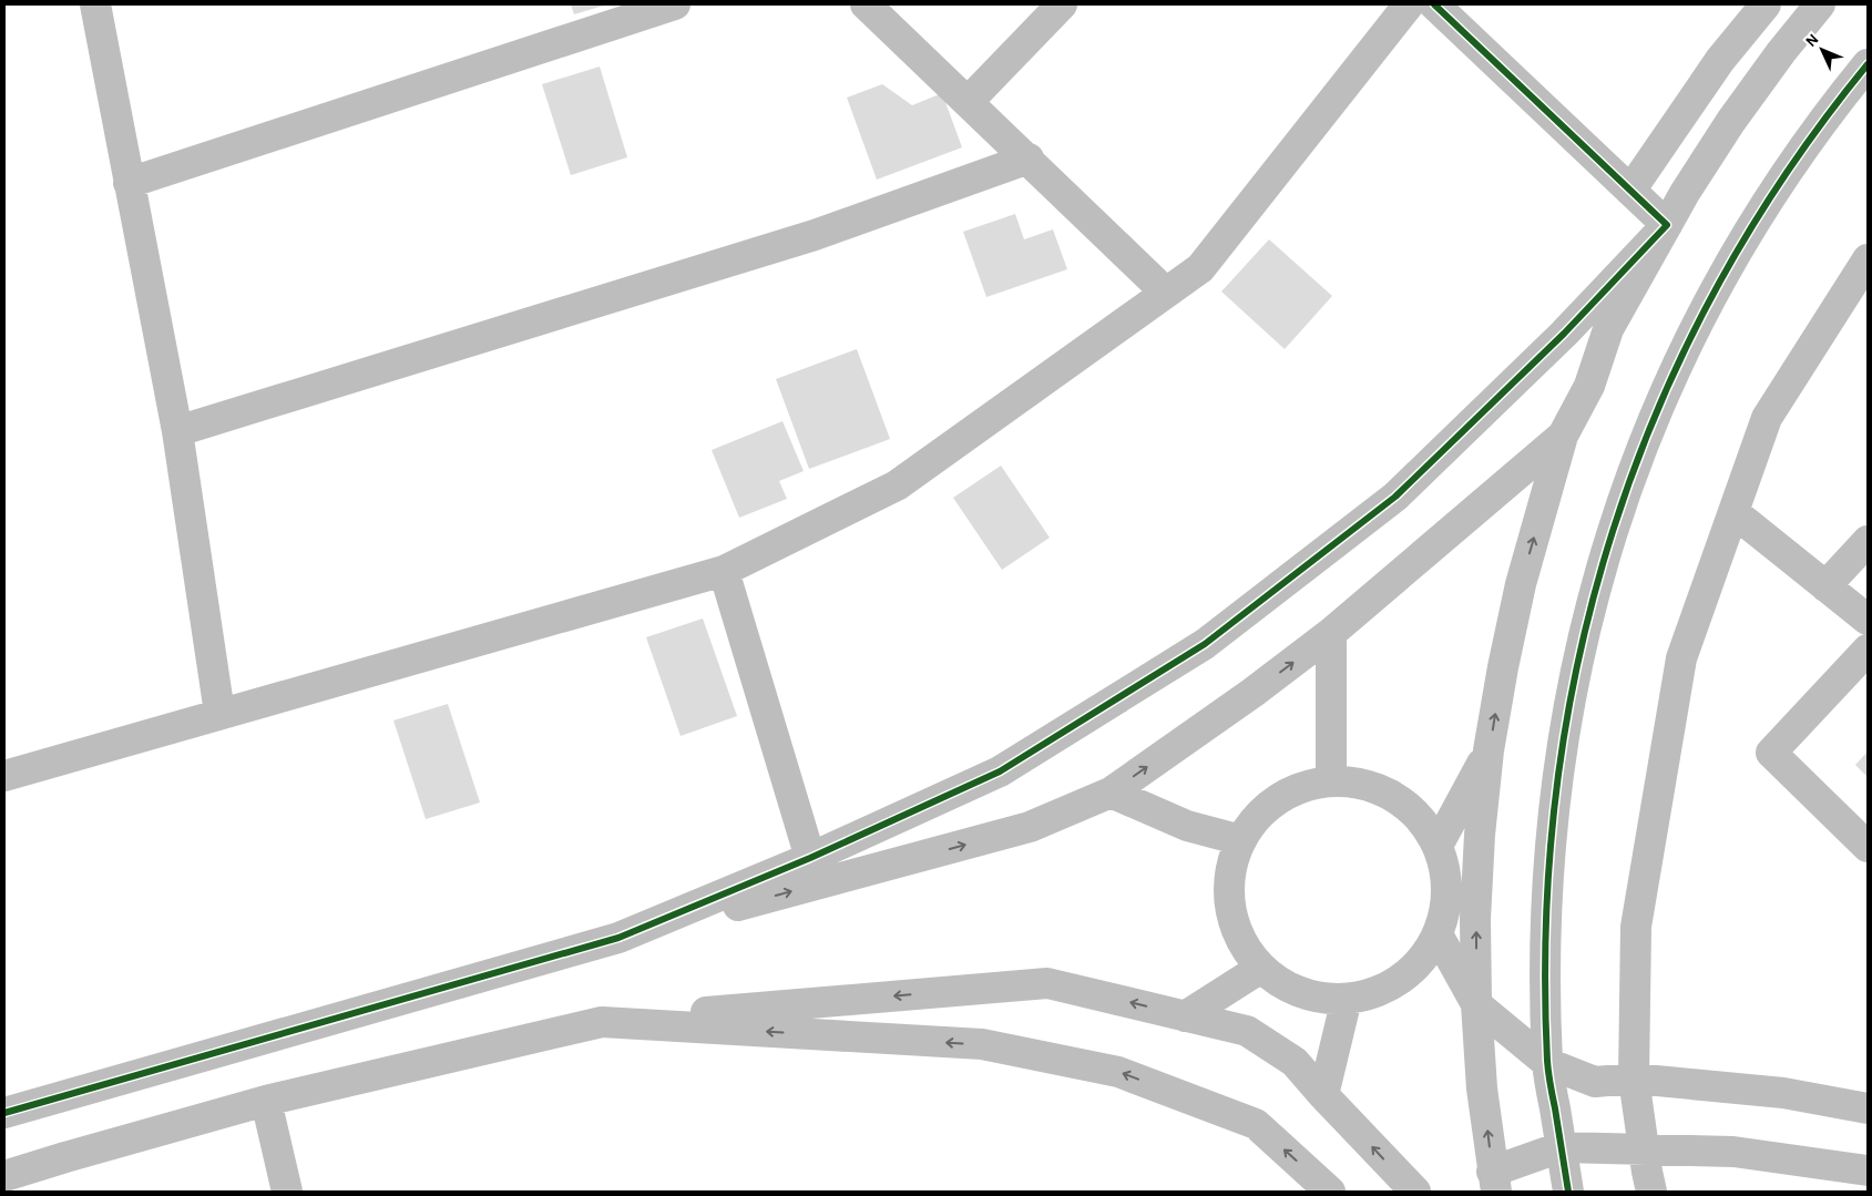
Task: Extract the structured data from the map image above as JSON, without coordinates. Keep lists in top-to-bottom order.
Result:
{
  "north": "top left"
}
